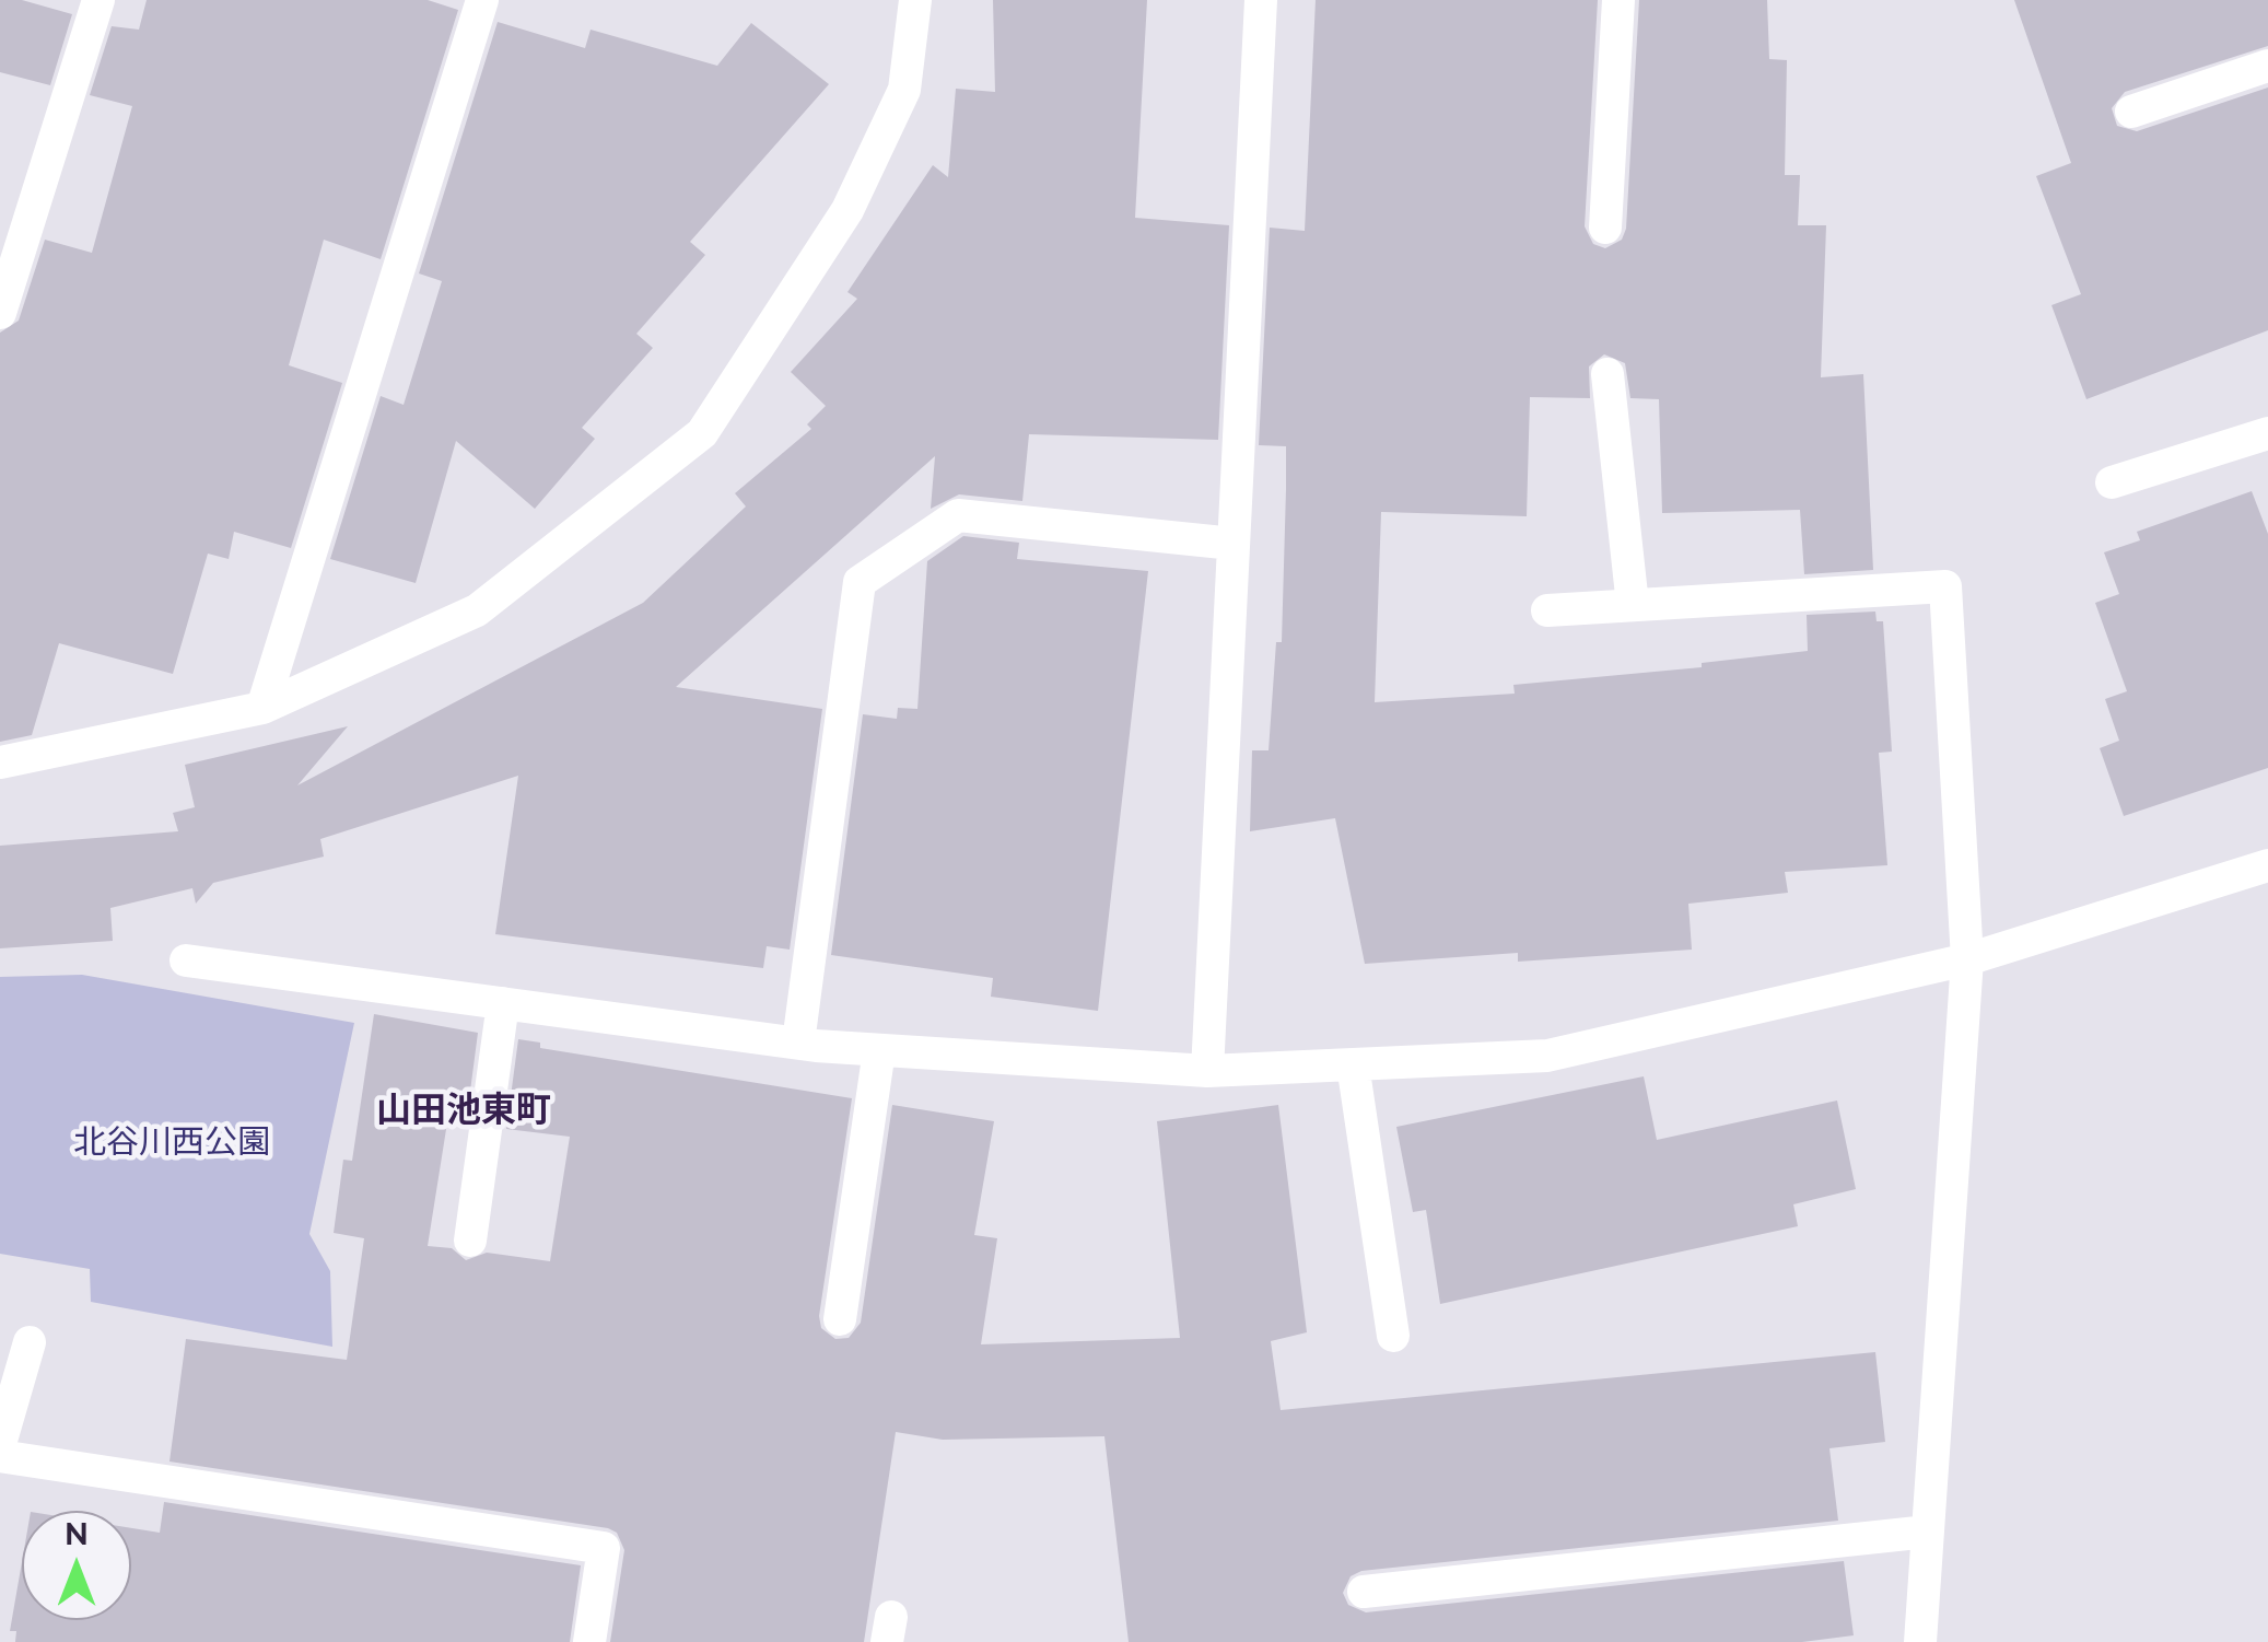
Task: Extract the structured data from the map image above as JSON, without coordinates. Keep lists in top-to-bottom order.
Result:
{
  "districts": ["山田池東町"],
  "parks": ["北谷川西公園"],
  "north": "top"
}
